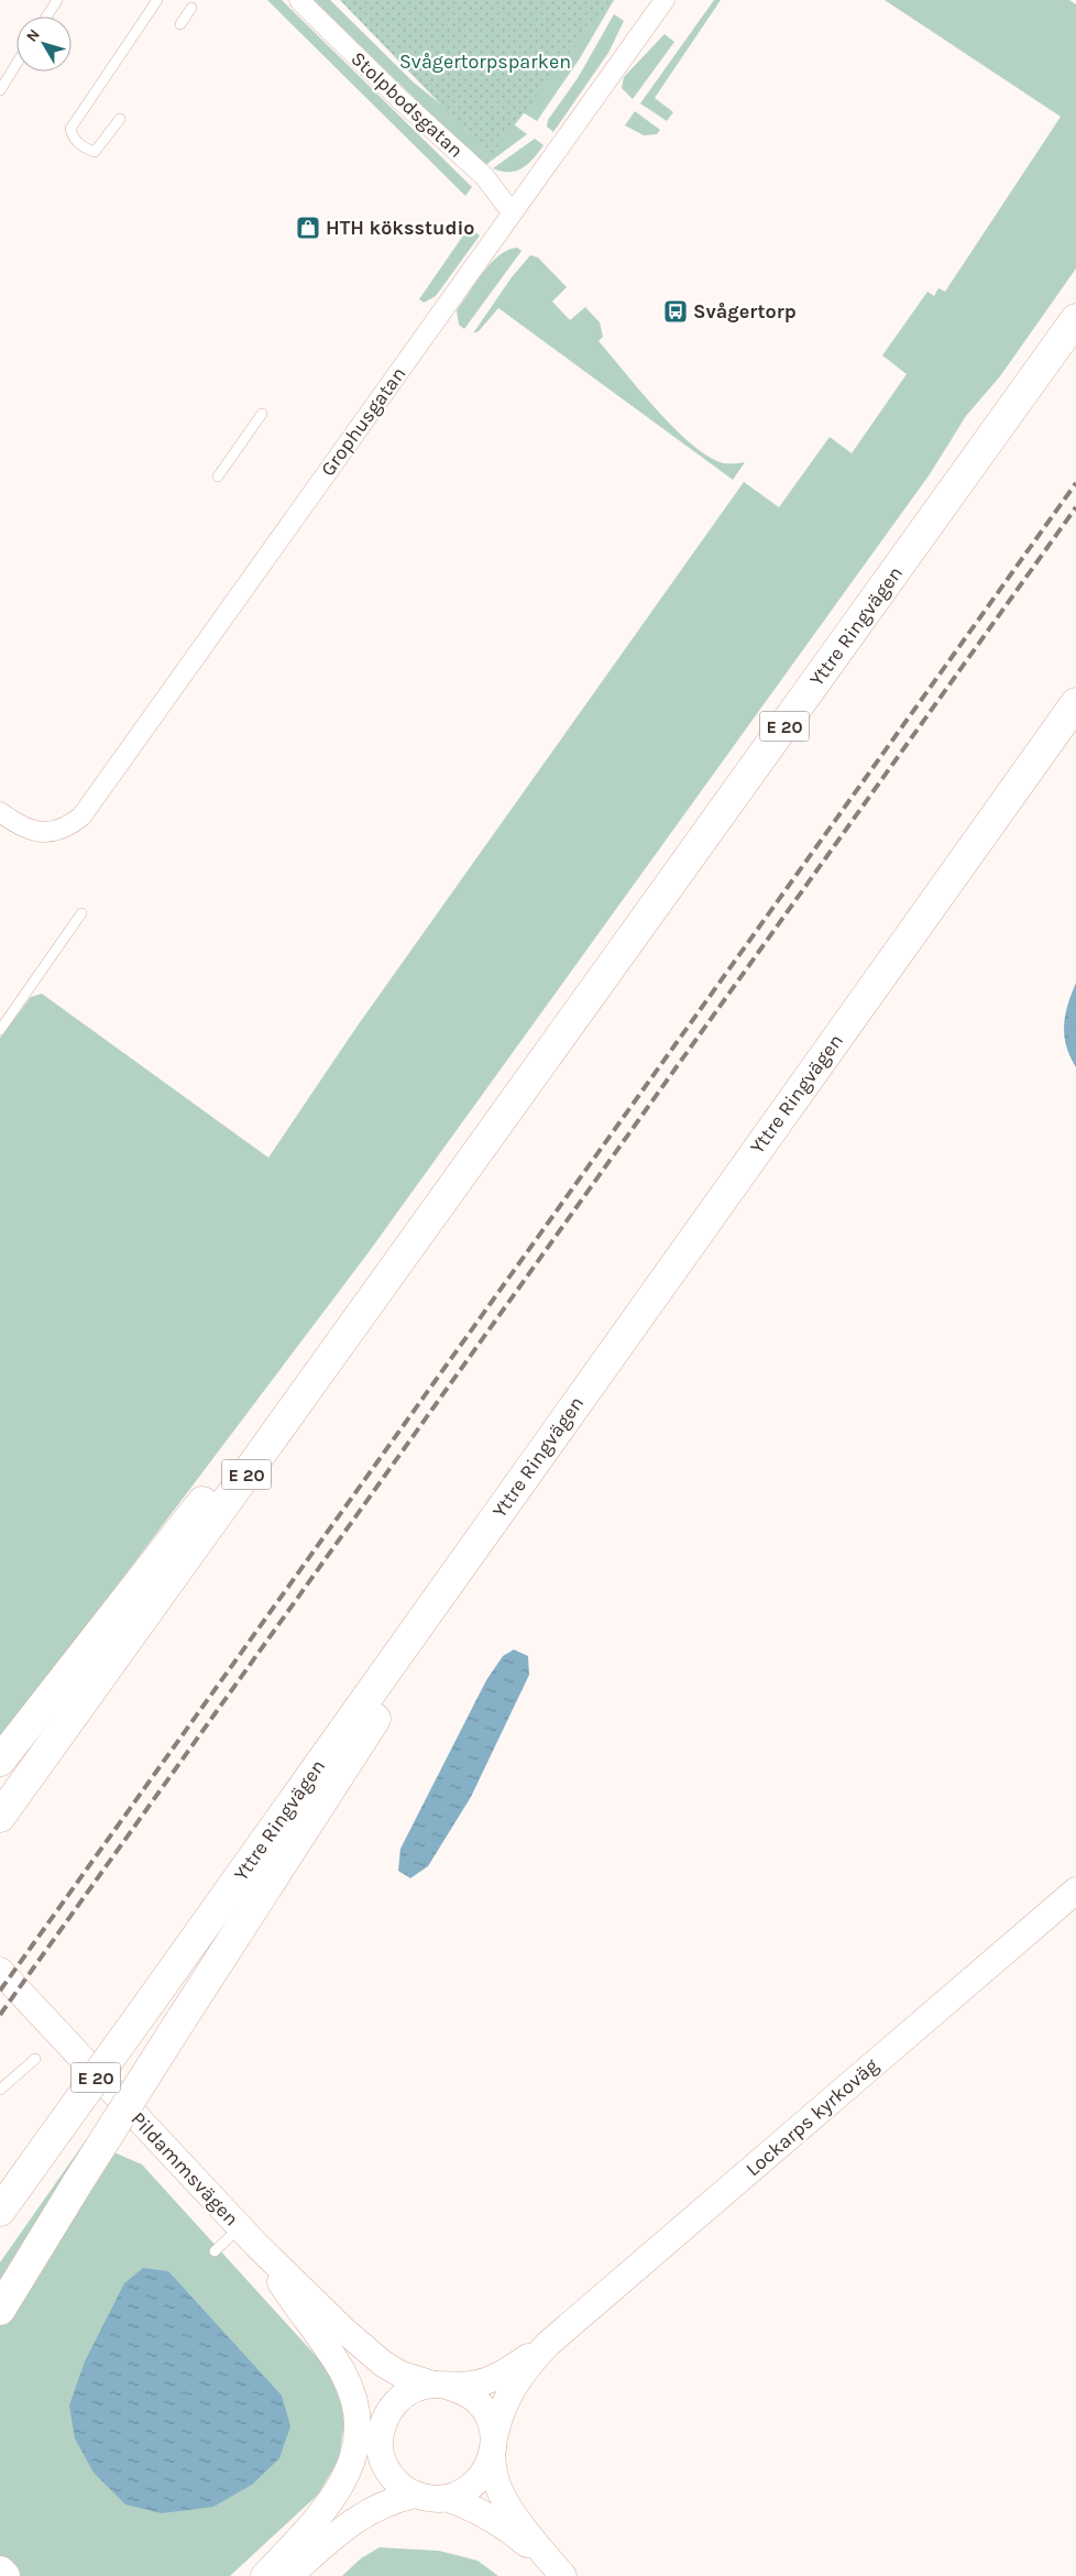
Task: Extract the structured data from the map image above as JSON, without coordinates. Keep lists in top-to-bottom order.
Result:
{
  "streets": {
    "highway": ["Yttre Ringvägen", "E 20"],
    "main road": ["Lockarps kyrkoväg", "Pildammsvägen"],
    "street": ["Stolpbodsgatan", "Grophusgatan"]
  },
  "crossings": [
    ["Stolpbodsgatan", "Grophusgatan"],
    ["Lockarps kyrkoväg", "Pildammsvägen"]
  ],
  "parks": ["Svågertorpsparken"],
  "places": {
    "shop": ["HTH köksstudio"],
    "bus stop": ["Svågertorp"]
  },
  "north": "top left"
}
